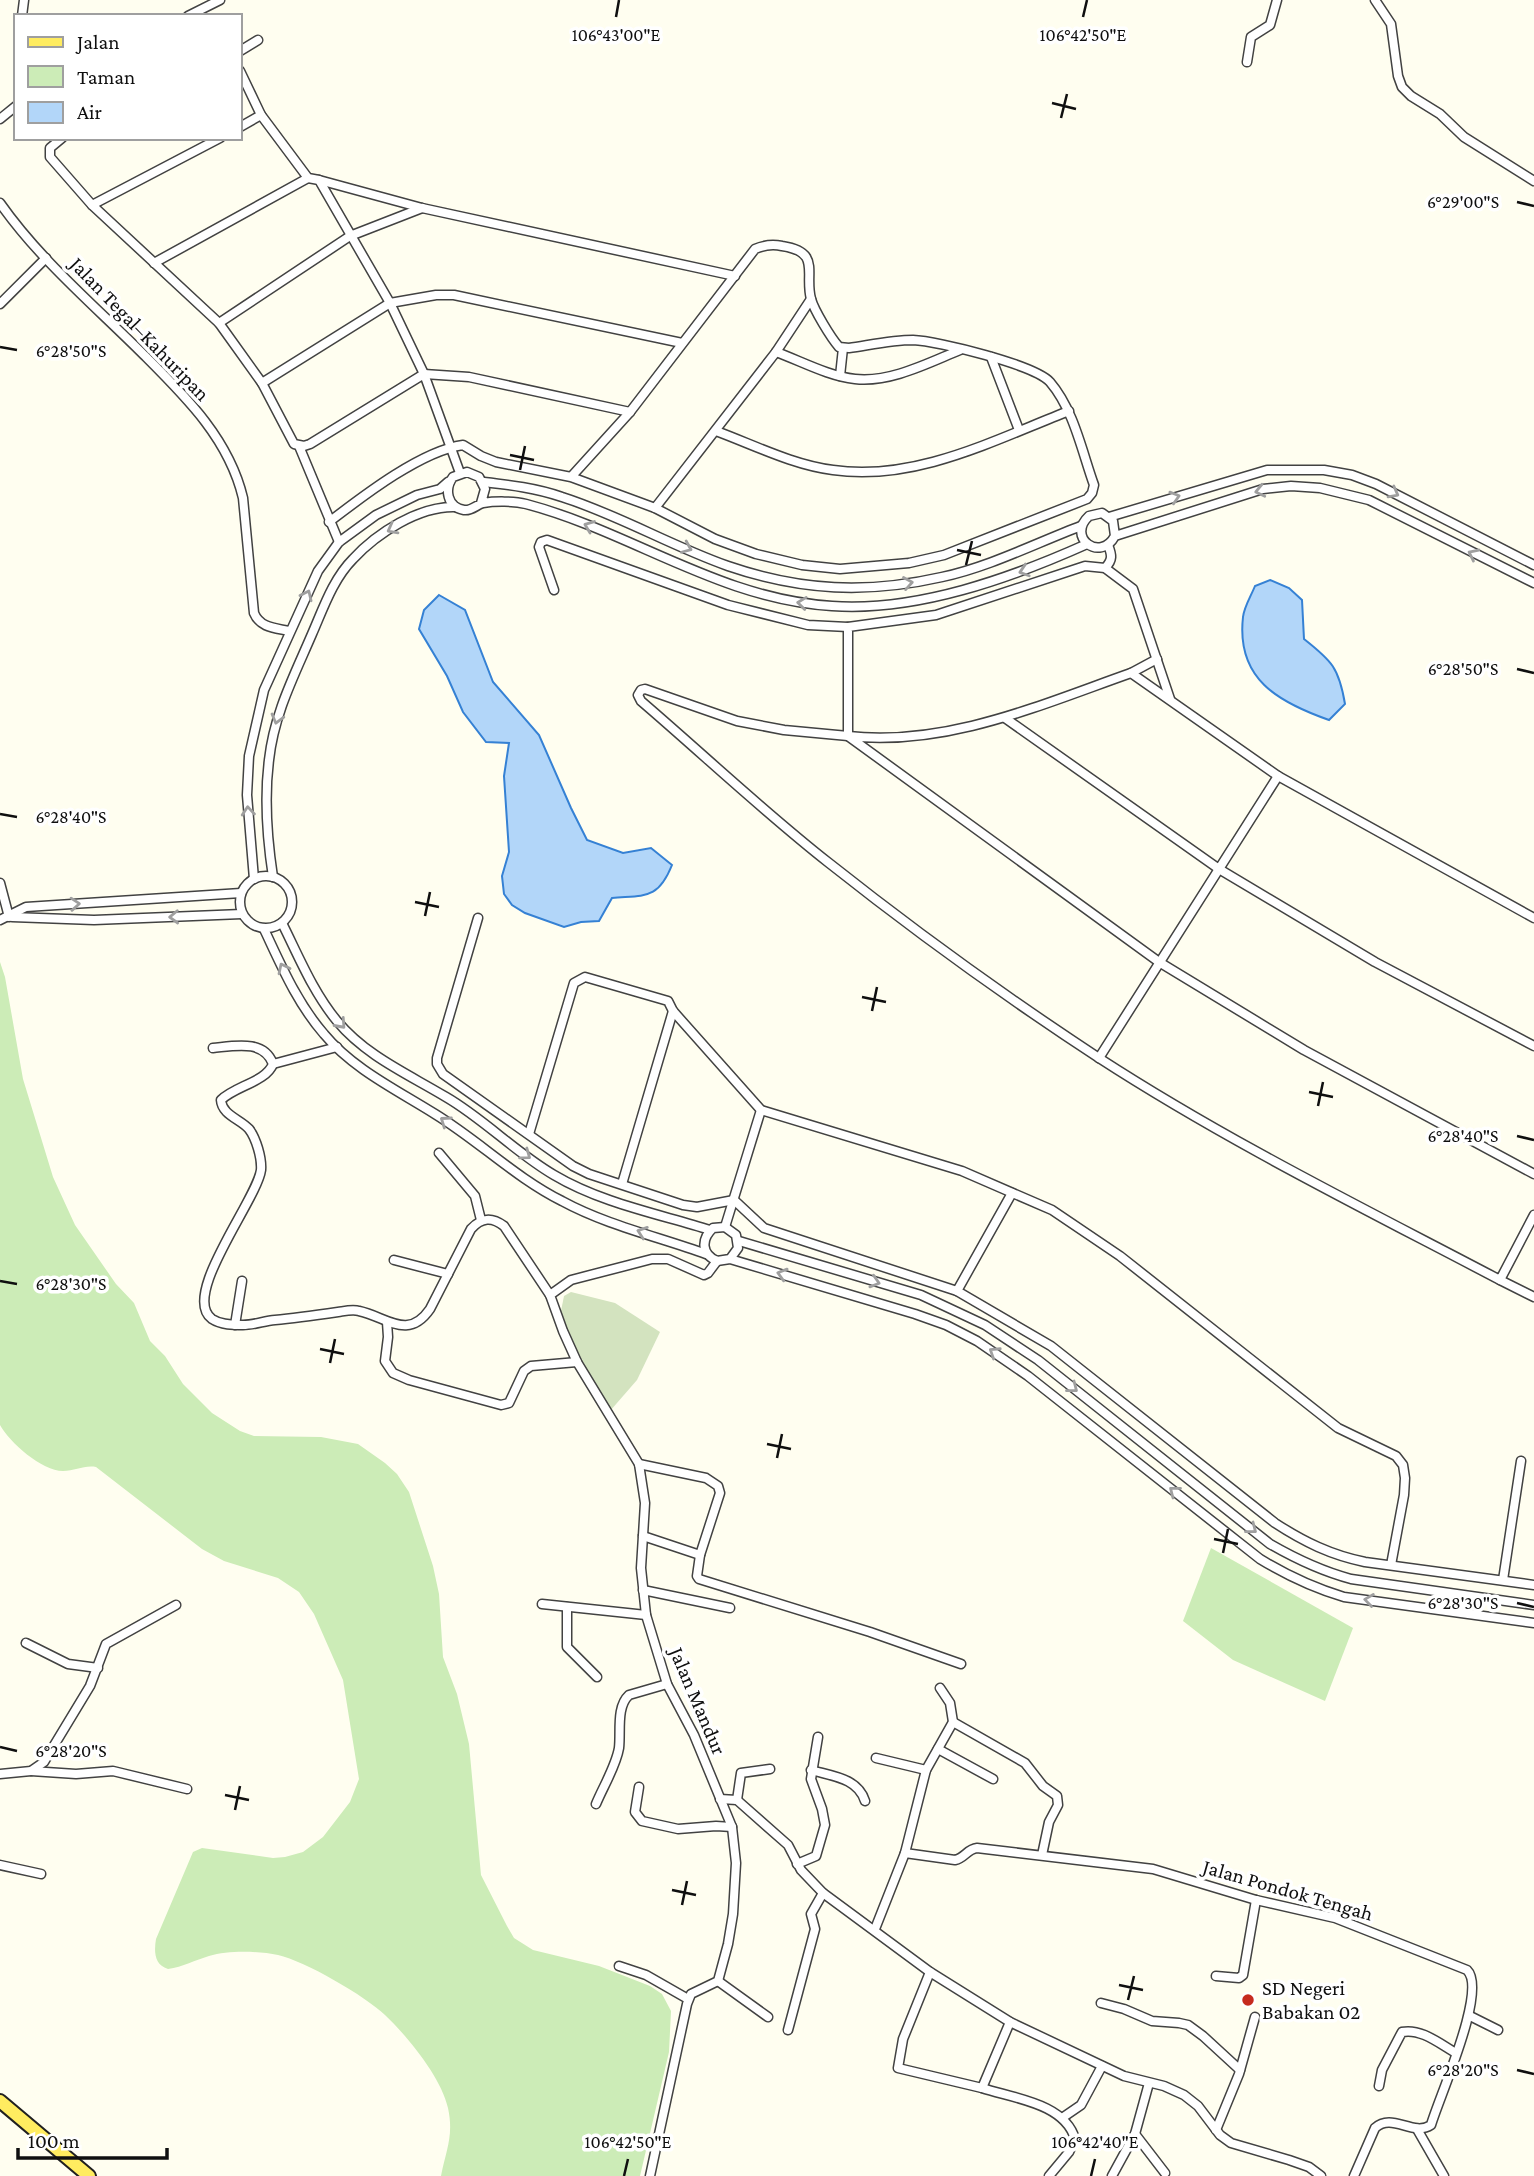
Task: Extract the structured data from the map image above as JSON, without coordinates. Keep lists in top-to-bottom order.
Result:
{
  "streets": {
    "street": ["Jalan Tegal–Kahuripan", "Jalan Mandur", "Jalan Pondok Tengah"]
  },
  "places": ["SD Negeri Babakan 02"],
  "legend": ["Jalan", "Taman", "Air"],
  "scale_bar": "100 m",
  "coordinates": [
    "106°43'00\"E",
    "106°42'50\"E",
    "6°29'00\"S",
    "6°28'50\"S",
    "6°28'40\"S",
    "6°28'30\"S",
    "6°28'20\"S",
    "106°42'40\"E"
  ]
}
